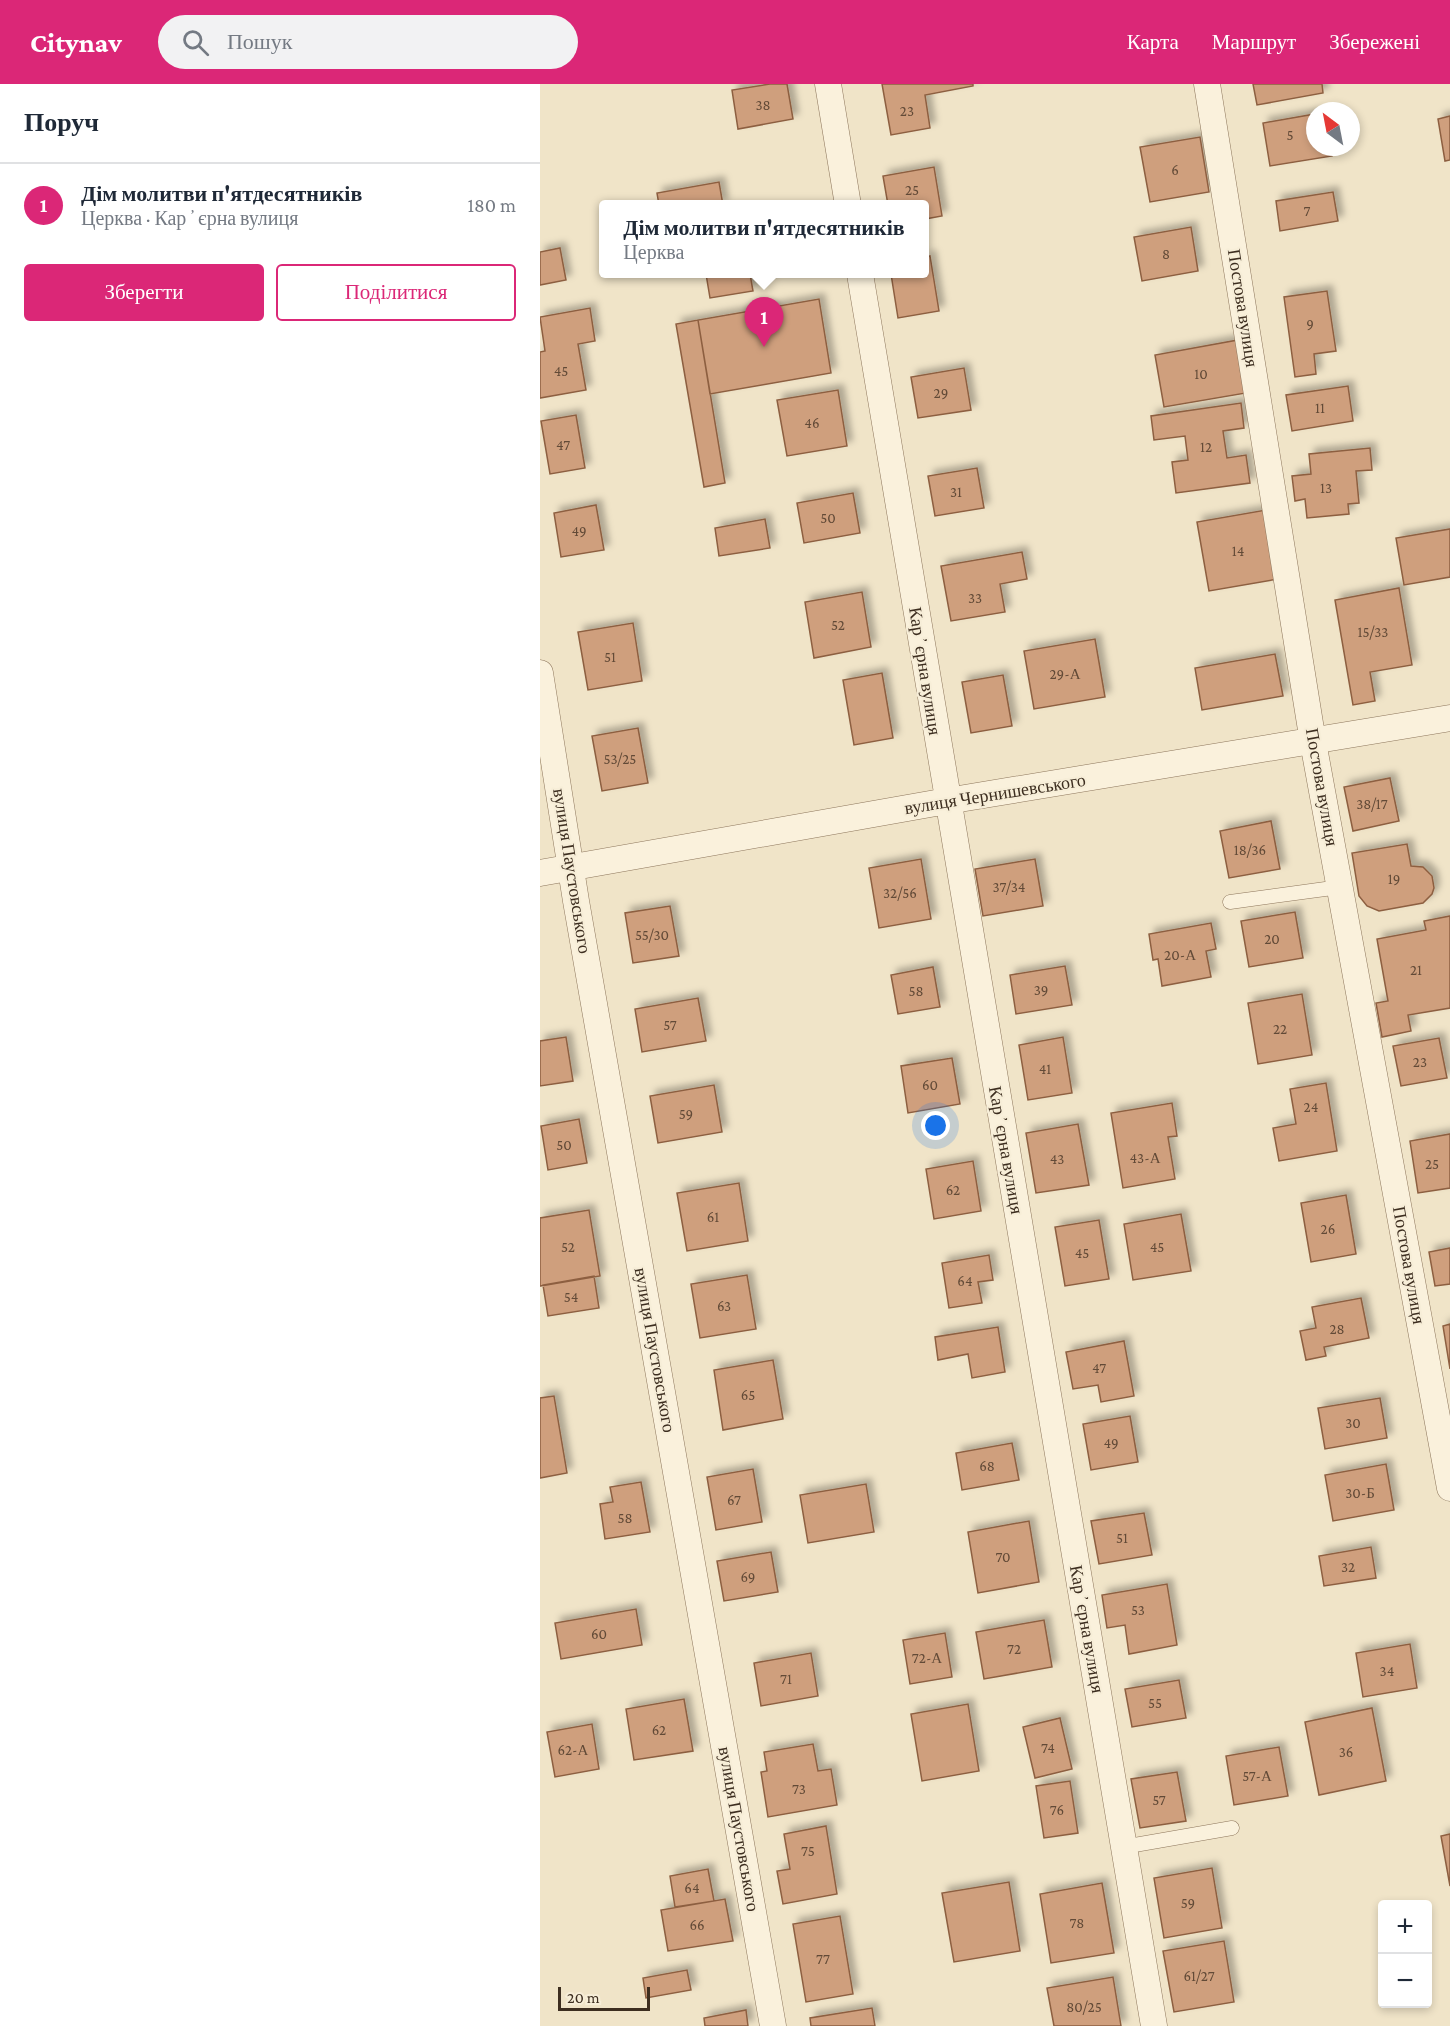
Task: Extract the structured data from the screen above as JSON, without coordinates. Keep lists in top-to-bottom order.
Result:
{
  "streets": {
    "street": [
      "Постова вулиця",
      "Карʼєрна вулиця",
      "вулиця Чернишевського",
      "вулиця Паустовського"
    ]
  },
  "crossings": [
    ["Постова вулиця", "вулиця Чернишевського"],
    ["Карʼєрна вулиця", "вулиця Чернишевського"],
    ["вулиця Чернишевського", "вулиця Паустовського"]
  ],
  "house_numbers": [
    "38",
    "23",
    "5",
    "6",
    "25",
    "7",
    "8",
    "9",
    "45",
    "10",
    "29",
    "11",
    "46",
    "47",
    "12",
    "13",
    "31",
    "50",
    "49",
    "14",
    "33",
    "52",
    "15/33",
    "51",
    "29-А",
    "53/25",
    "38/17",
    "18/36",
    "19",
    "37/34",
    "32/56",
    "55/30",
    "20",
    "20-А",
    "21",
    "39",
    "58",
    "57",
    "22",
    "23",
    "41",
    "60",
    "24",
    "59",
    "50",
    "43-А",
    "43",
    "25",
    "62",
    "61",
    "26",
    "52",
    "45",
    "45",
    "64",
    "54",
    "63",
    "28",
    "47",
    "65",
    "30",
    "49",
    "68",
    "30-Б",
    "67",
    "58",
    "51",
    "70",
    "32",
    "69",
    "53",
    "60",
    "72",
    "72-А",
    "34",
    "71",
    "55",
    "62",
    "74",
    "62-А",
    "36",
    "57-А",
    "73",
    "57",
    "76",
    "75",
    "64",
    "59",
    "78",
    "66",
    "77",
    "61/27",
    "80/25"
  ],
  "scale_bar": "20 m",
  "north": "top left",
  "page": {
    "header": "Citynav",
    "search": "Пошук",
    "nav": ["Карта", "Маршрут", "Збережені"],
    "heading": "Поруч",
    "list": [
      {
        "mark": "1",
        "name": "Дім молитви п'ятдесятників",
        "note": "Церква · Карʼєрна вулиця",
        "value": "180 m"
      }
    ],
    "popup": ["Дім молитви п'ятдесятників", "Церква"],
    "buttons": ["Зберегти", "Поділитися"],
    "pins": "1",
    "map_buttons": ["+", "−"],
    "scale": "20 m"
  }
}
